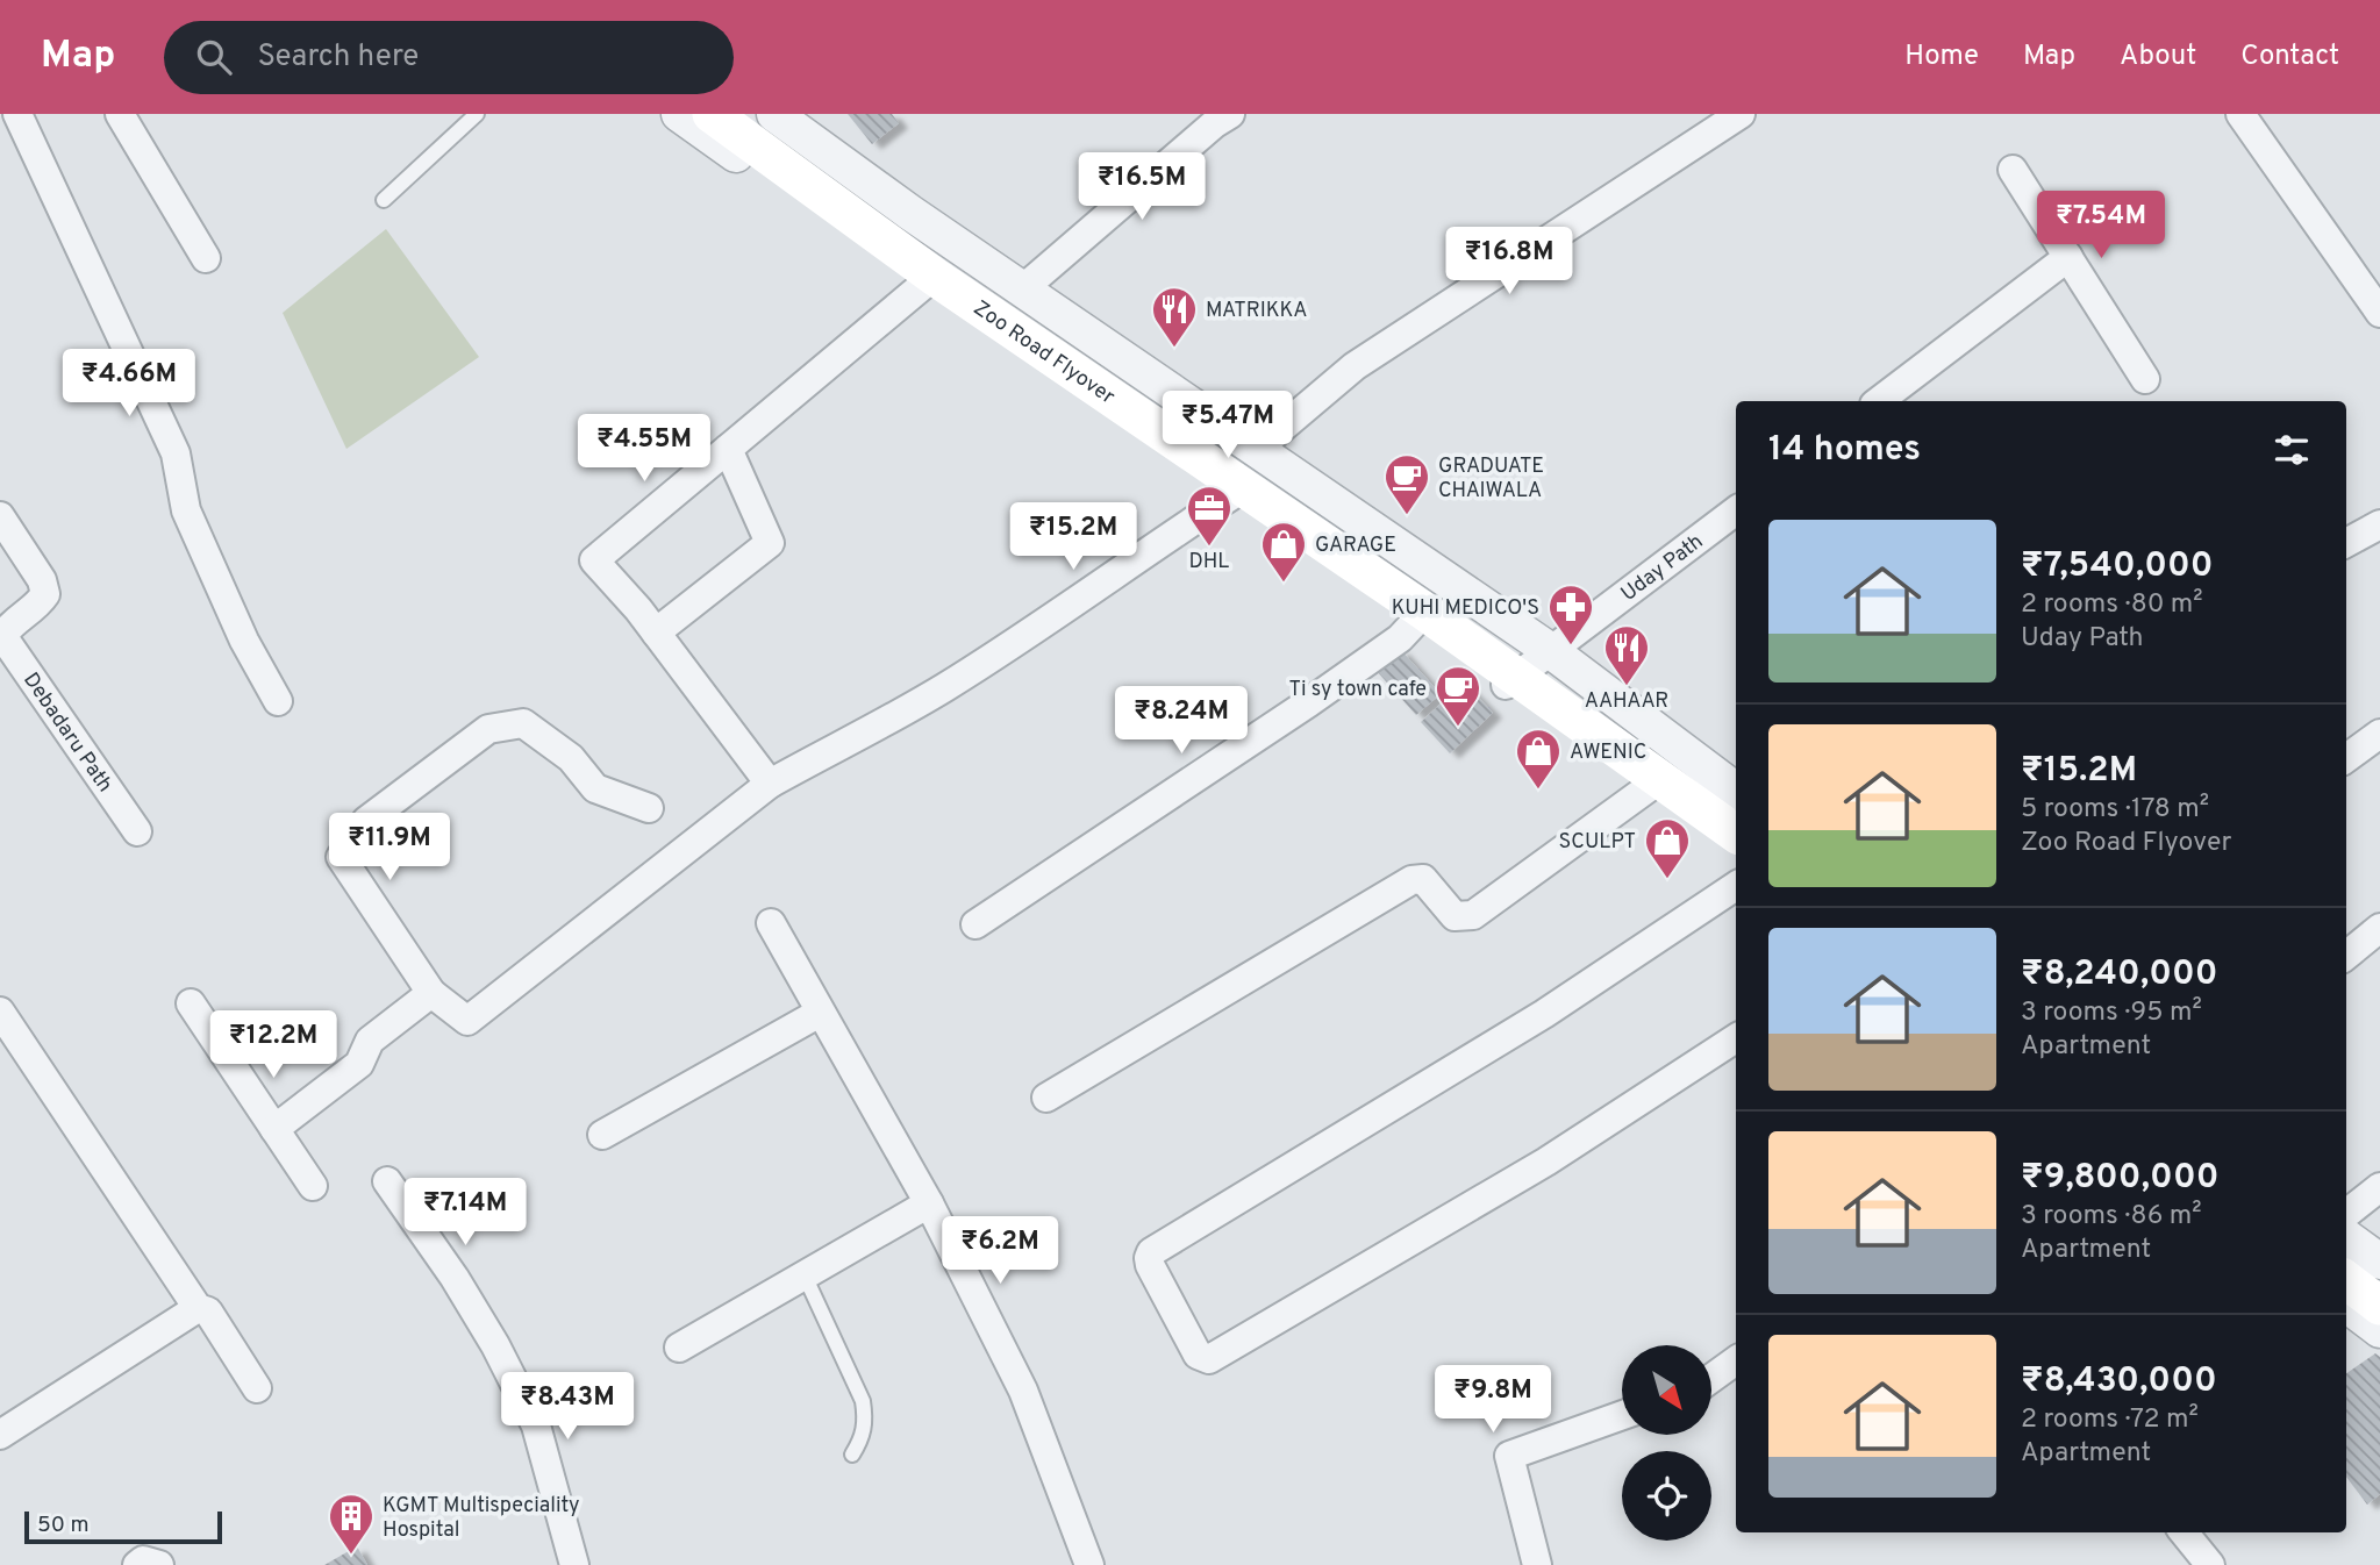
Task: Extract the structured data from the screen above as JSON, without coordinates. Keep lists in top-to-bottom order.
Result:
{
  "streets": {
    "main road": ["Zoo Road Flyover"],
    "street": ["Uday Path", "Debadaru Path"]
  },
  "places": {
    "restaurant": ["MATRIKKA", "AAHAAR"],
    "cafe": ["GRADUATE CHAIWALA", "Ti sy town cafe"],
    "office": ["DHL"],
    "shop": ["GARAGE", "AWENIC", "SCULPT"],
    "pharmacy": ["KUHI MEDICO'S"],
    "building": ["KGMT Multispeciality Hospital"]
  },
  "scale_bar": "50 m",
  "north": "bottom right",
  "page": {
    "header": "Map",
    "search": "Search here",
    "nav": [
      "Home",
      "Map",
      "About",
      "Contact"
    ],
    "price": [
      "₹16.5M",
      "₹7.54M",
      "₹16.8M",
      "₹4.66M",
      "₹5.47M",
      "₹4.55M",
      "₹15.2M",
      "₹8.24M",
      "₹11.9M",
      "₹12.2M",
      "₹7.14M",
      "₹6.2M",
      "₹9.8M",
      "₹8.43M"
    ],
    "heading": "14 homes",
    "list": [
      {
        "name": "₹7,540,000",
        "note": "2 rooms · 80 m² · Uday Path"
      },
      {
        "name": "₹15.2M",
        "note": "5 rooms · 178 m² · Zoo Road Flyover"
      },
      {
        "name": "₹8,240,000",
        "note": "3 rooms · 95 m² · Apartment"
      },
      {
        "name": "₹9,800,000",
        "note": "3 rooms · 86 m² · Apartment"
      },
      {
        "name": "₹8,430,000",
        "note": "2 rooms · 72 m² · Apartment"
      }
    ],
    "scale": "50 m"
  }
}
